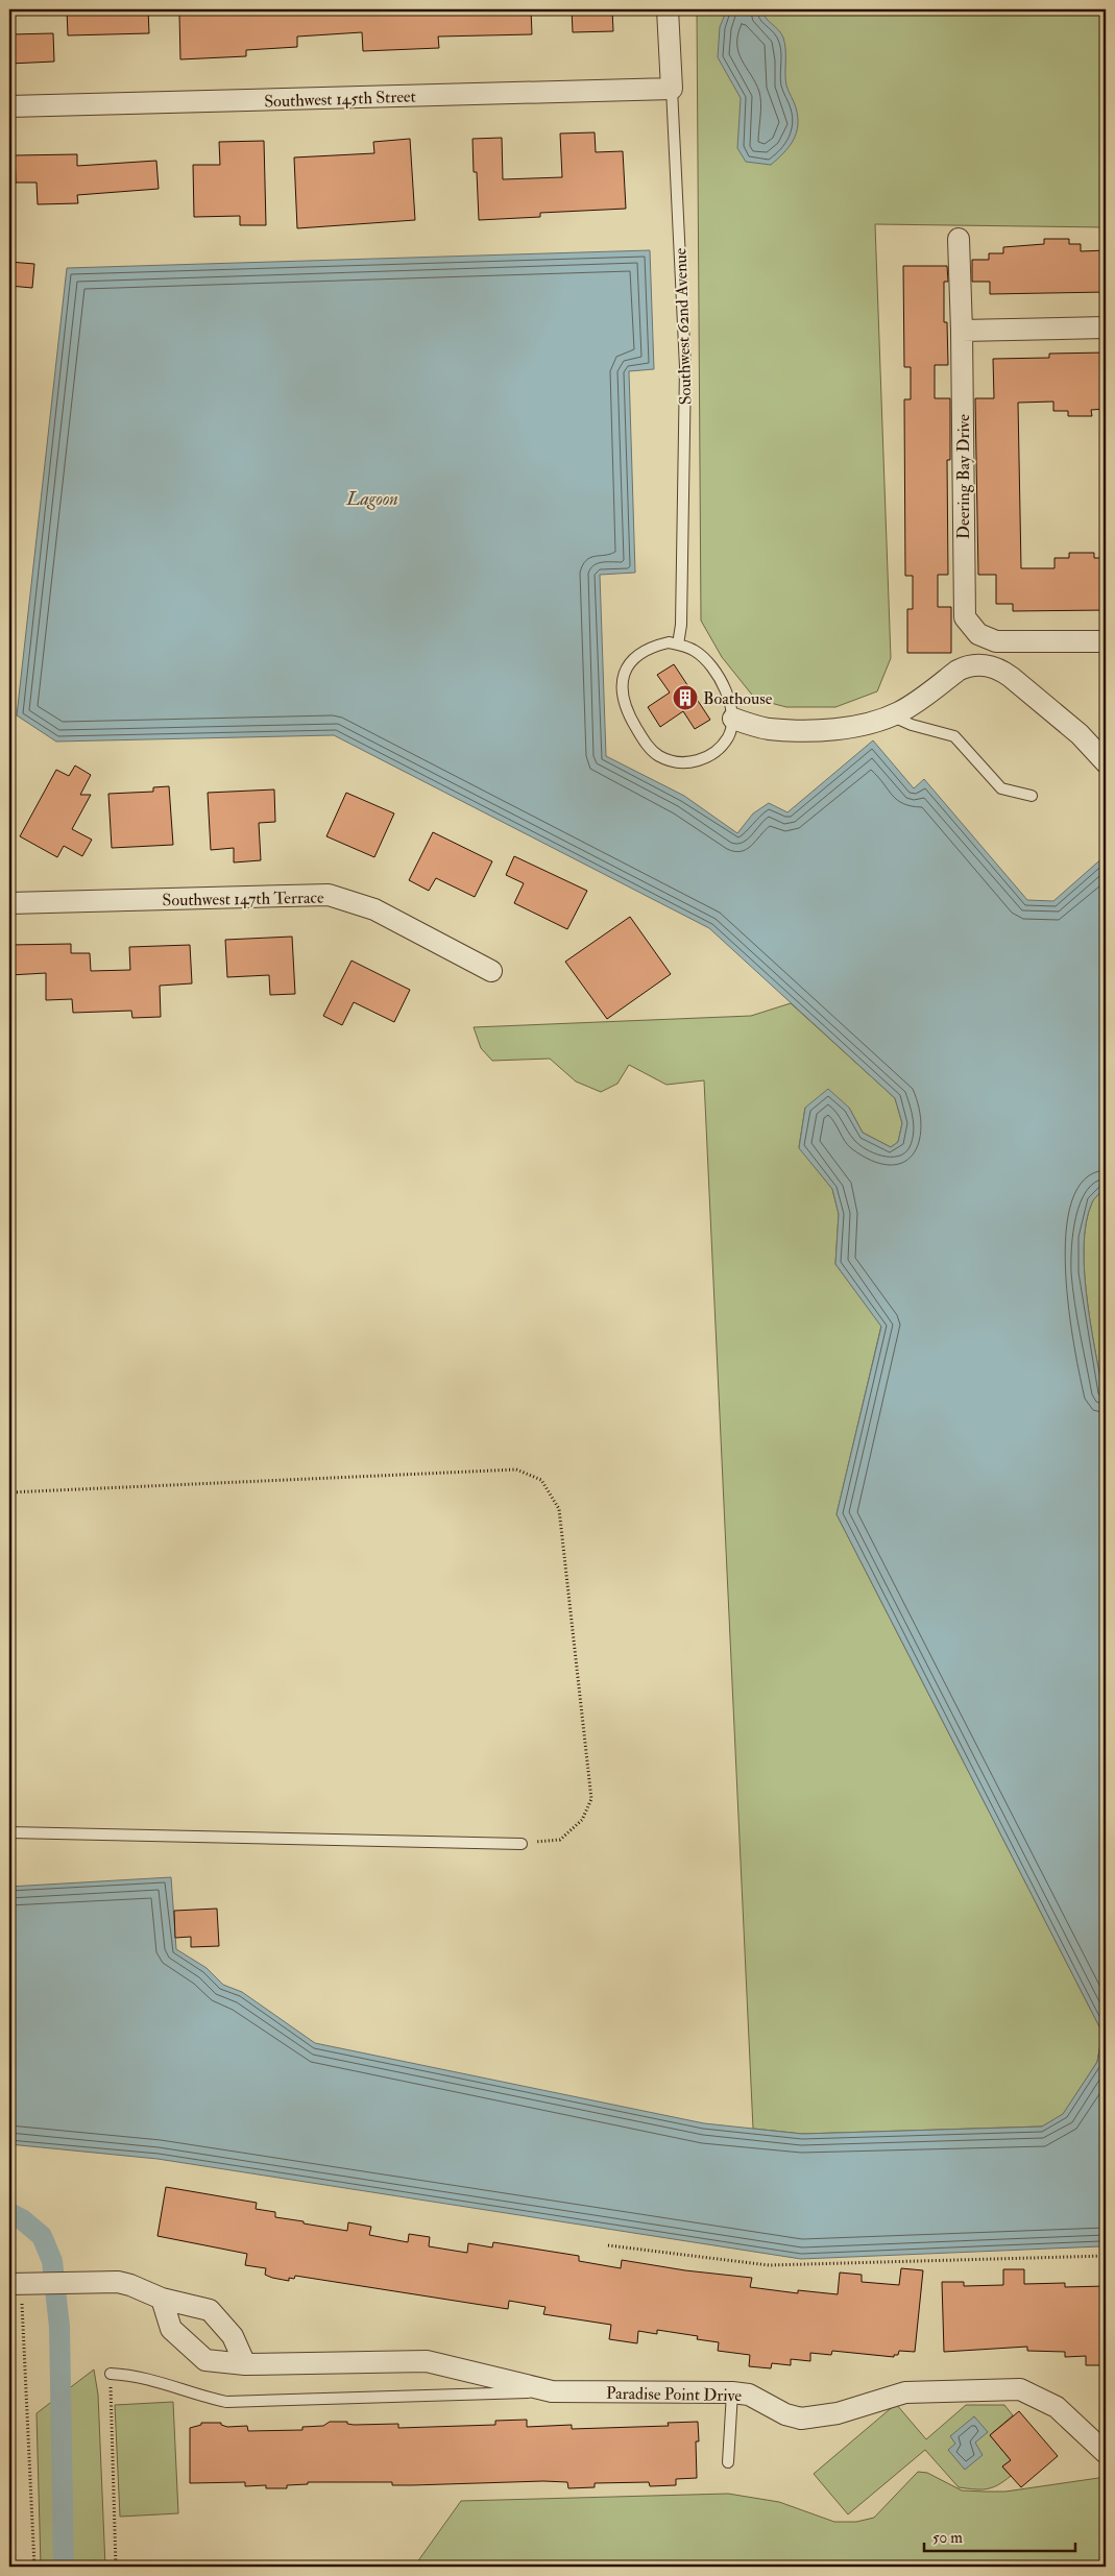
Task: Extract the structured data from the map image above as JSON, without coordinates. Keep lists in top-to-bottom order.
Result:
{
  "streets": {
    "street": [
      "Southwest 145th Street",
      "Southwest 62nd Avenue",
      "Deering Bay Drive",
      "Southwest 147th Terrace",
      "Paradise Point Drive"
    ]
  },
  "crossings": [
    ["Southwest 145th Street", "Southwest 62nd Avenue"]
  ],
  "water": ["Lagoon"],
  "places": {
    "building": ["Boathouse"]
  },
  "scale_bar": "50 m"
}
